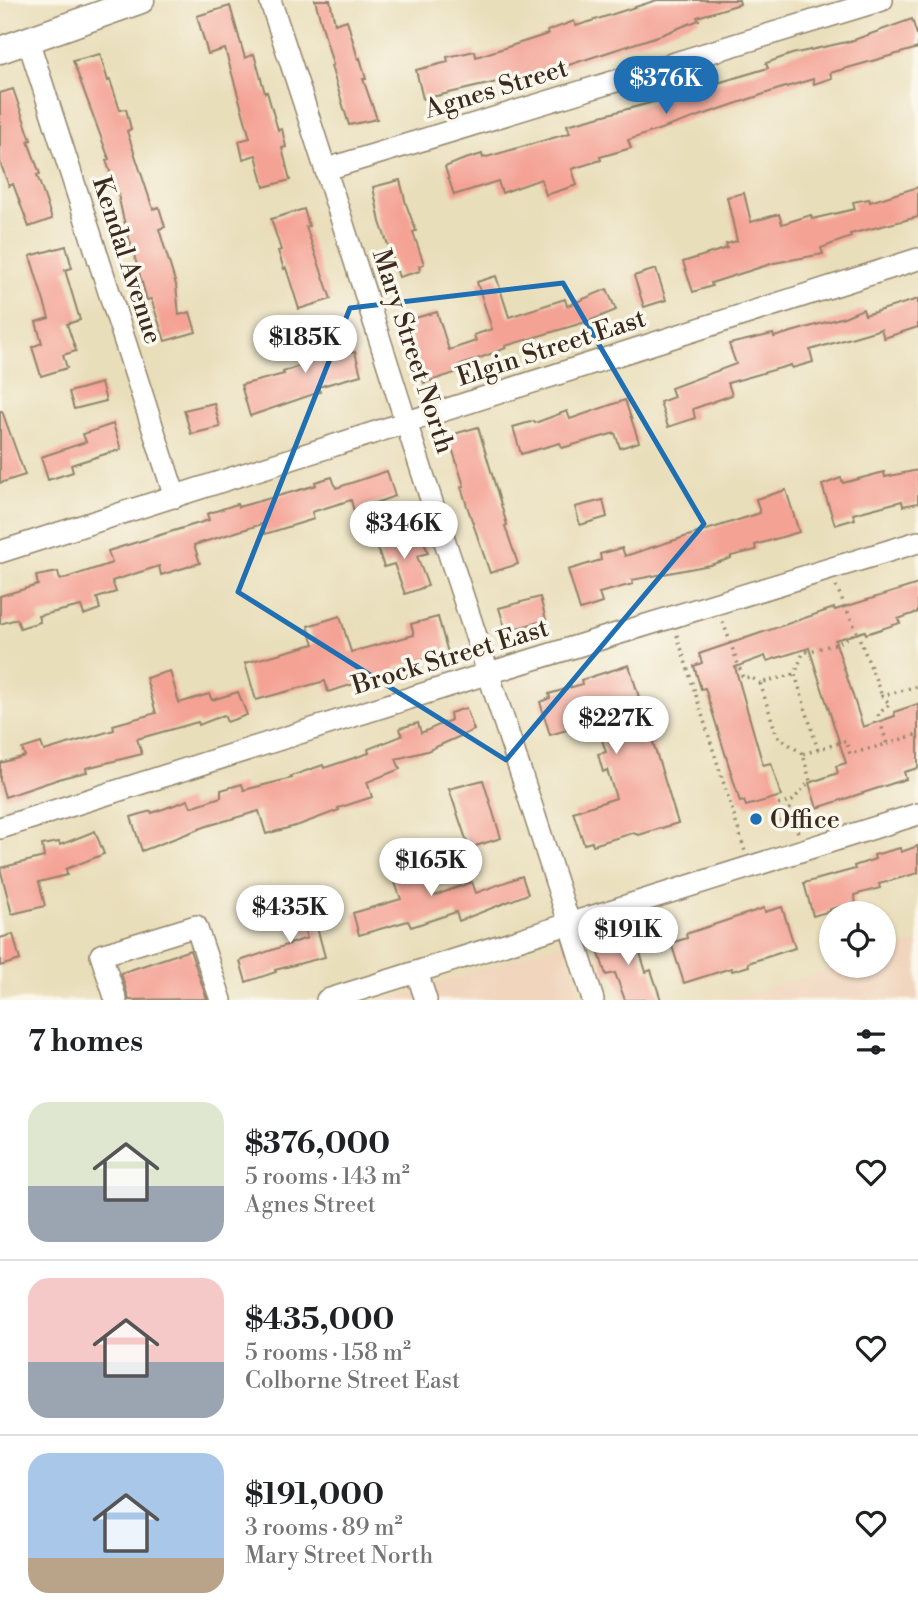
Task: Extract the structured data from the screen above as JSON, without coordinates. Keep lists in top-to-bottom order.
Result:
{
  "streets": {
    "street": [
      "Agnes Street",
      "Kendal Avenue",
      "Elgin Street East",
      "Mary Street North",
      "Brock Street East"
    ]
  },
  "crossings": [
    ["Agnes Street", "Mary Street North"],
    ["Kendal Avenue", "Elgin Street East"],
    ["Elgin Street East", "Mary Street North"],
    ["Mary Street North", "Brock Street East"]
  ],
  "places": ["Office"],
  "page": {
    "price": [
      "$376K",
      "$185K",
      "$346K",
      "$227K",
      "$165K",
      "$435K",
      "$191K"
    ],
    "heading": "7 homes",
    "list": [
      {
        "name": "$376,000",
        "note": "5 rooms · 143 m² · Agnes Street"
      },
      {
        "name": "$435,000",
        "note": "5 rooms · 158 m² · Colborne Street East"
      },
      {
        "name": "$191,000",
        "note": "3 rooms · 89 m² · Mary Street North"
      }
    ]
  }
}
